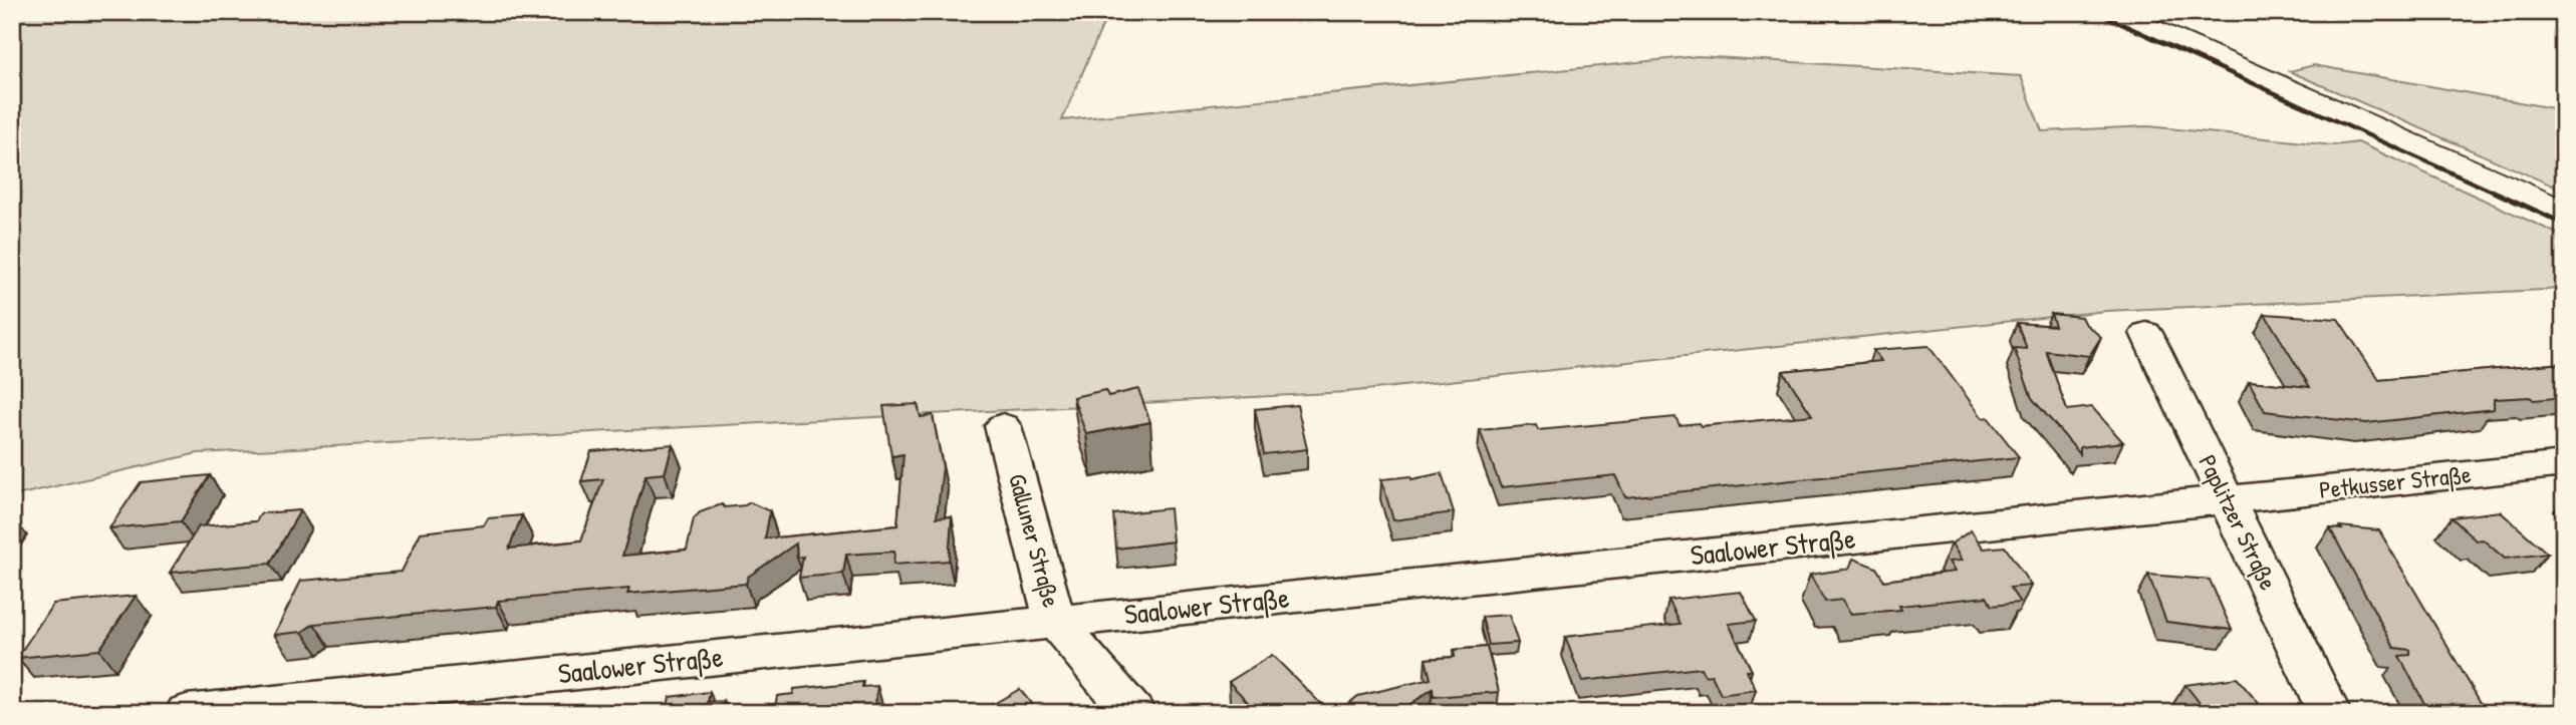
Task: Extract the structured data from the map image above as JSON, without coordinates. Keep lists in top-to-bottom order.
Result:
{
  "streets": {
    "street": [
      "Petkusser Straße",
      "Paplitzer Straße",
      "Galluner Straße",
      "Saalower Straße"
    ]
  },
  "crossings": [
    ["Petkusser Straße", "Paplitzer Straße"],
    ["Petkusser Straße", "Saalower Straße"],
    ["Paplitzer Straße", "Saalower Straße"],
    ["Galluner Straße", "Saalower Straße"]
  ]
}
